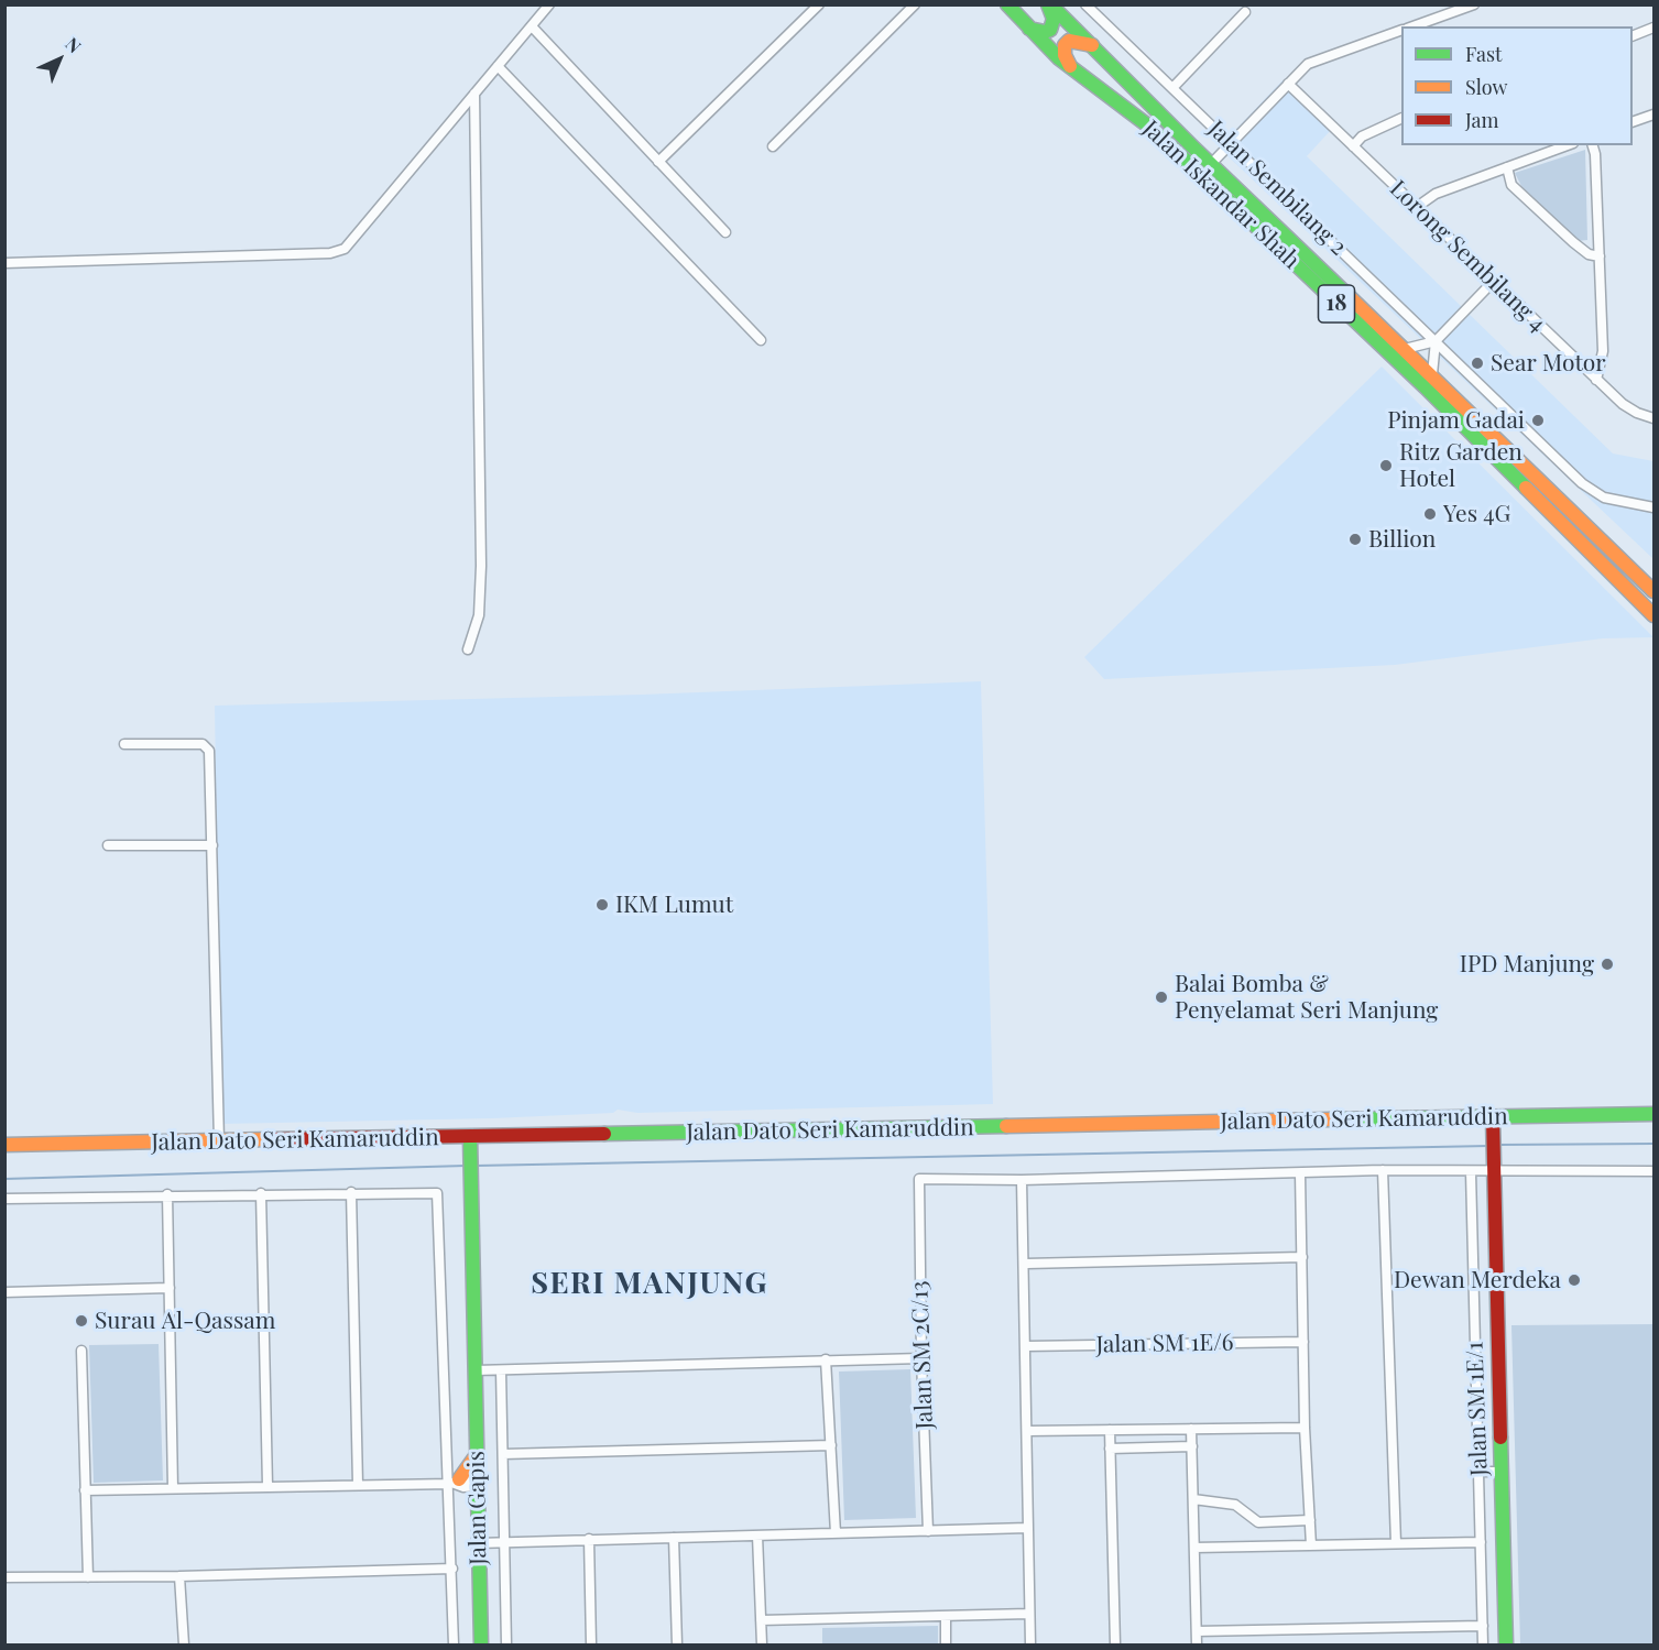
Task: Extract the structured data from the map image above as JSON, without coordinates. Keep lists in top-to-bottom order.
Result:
{
  "streets": {
    "street": [
      "Jalan Sembilang 2",
      "Jalan Iskandar Shah",
      "Lorong Sembilang 4",
      "18",
      "Jalan Dato Seri Kamaruddin",
      "Jalan SM 1E/6",
      "Jalan SM 2C/13",
      "Jalan SM 1E/1",
      "Jalan Gapis"
    ]
  },
  "crossings": [
    ["Jalan Dato Seri Kamaruddin", "Jalan Gapis"]
  ],
  "districts": ["SERI MANJUNG"],
  "places": [
    "Sear Motor",
    "Pinjam Gadai",
    "Ritz Garden Hotel",
    "Yes 4G",
    "Billion",
    "IKM Lumut",
    "IPD Manjung",
    "Balai Bomba & Penyelamat Seri Manjung",
    "Dewan Merdeka",
    "Surau Al-Qassam"
  ],
  "legend": ["Fast", "Slow", "Jam"],
  "north": "top right"
}
